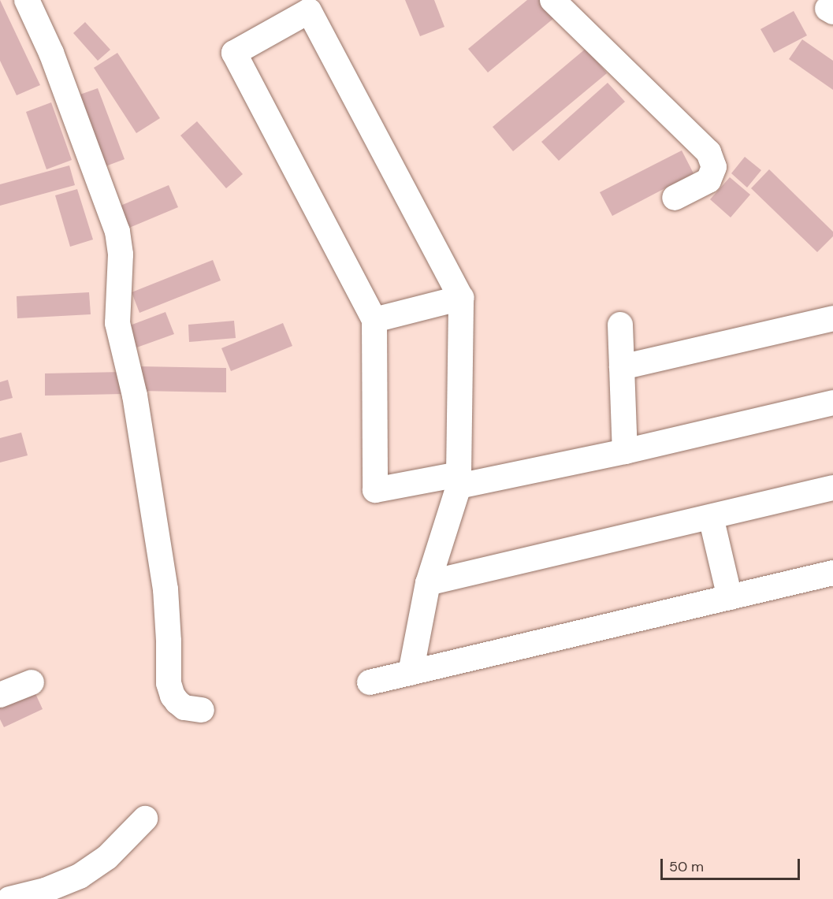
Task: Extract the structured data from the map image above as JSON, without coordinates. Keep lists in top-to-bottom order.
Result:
{
  "scale_bar": "50 m"
}
